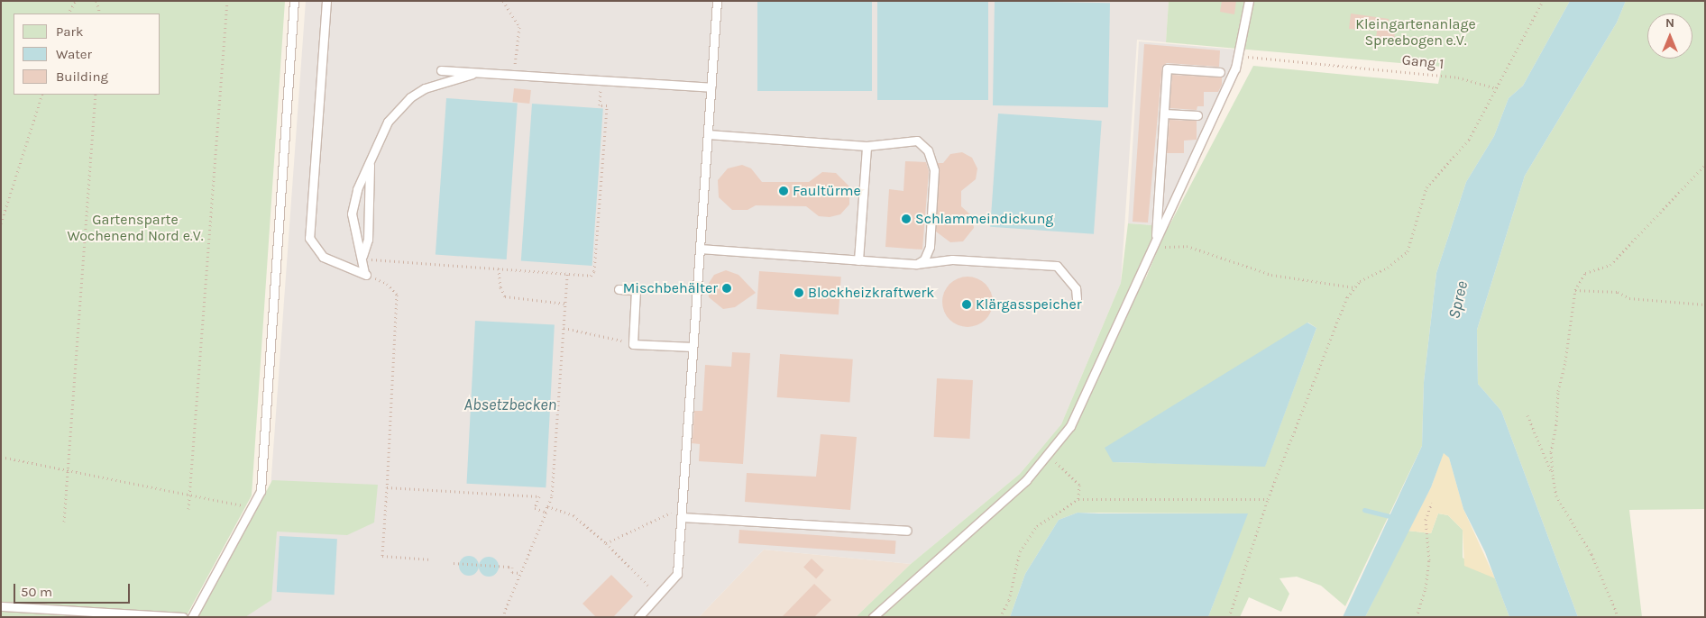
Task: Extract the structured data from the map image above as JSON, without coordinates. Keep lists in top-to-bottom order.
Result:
{
  "streets": {
    "path": ["Gang 1"]
  },
  "water": ["Spree", "Absetzbecken"],
  "parks": ["Kleingartenanlage Spreebogen e.V.", "Gartensparte Wochenend Nord e.V."],
  "places": [
    "Faultürme",
    "Schlammeindickung",
    "Mischbehälter",
    "Blockheizkraftwerk",
    "Klärgasspeicher"
  ],
  "legend": ["Park", "Water", "Building"],
  "scale_bar": "50 m",
  "north": "top"
}
